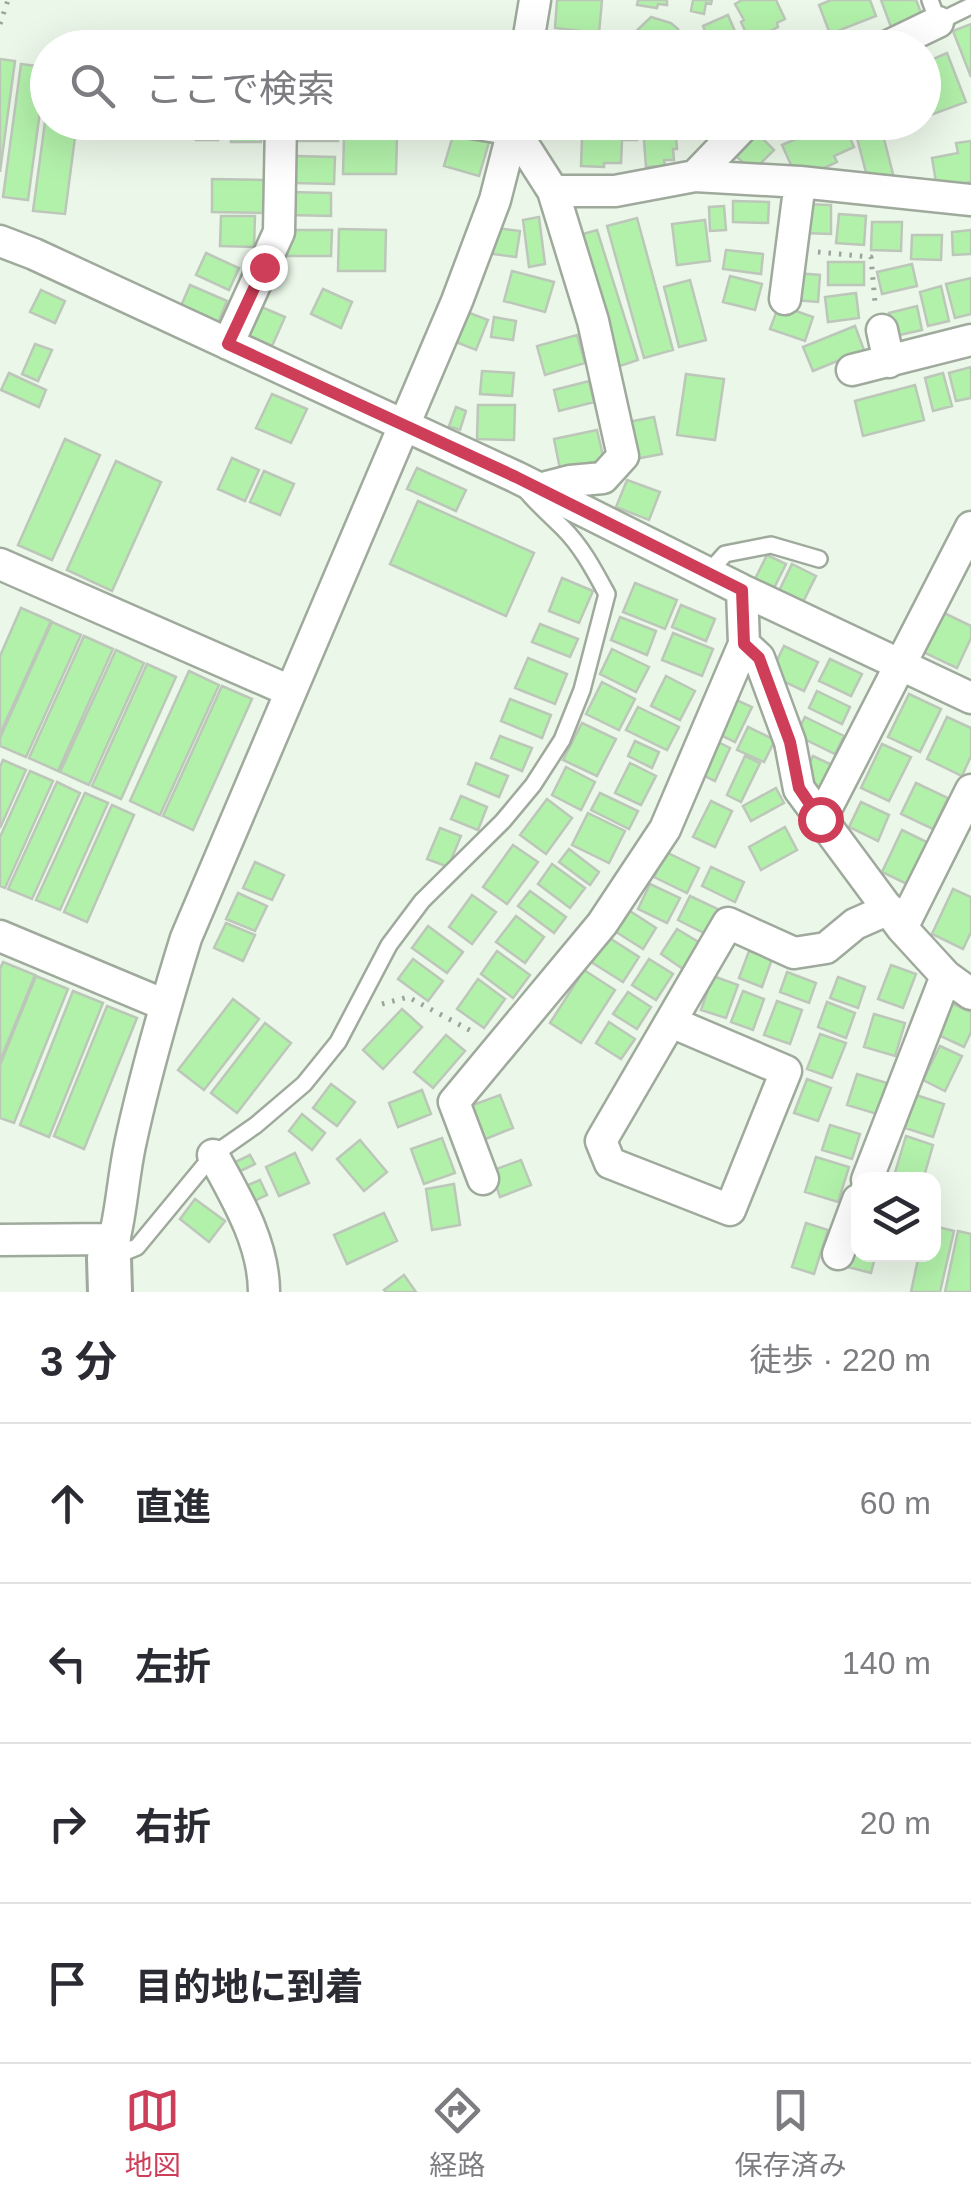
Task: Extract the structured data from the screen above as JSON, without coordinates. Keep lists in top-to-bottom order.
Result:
{
  "page": {
    "search": "ここで検索",
    "heading": ["3 分", "徒歩 · 220 m"],
    "list": [
      ["直進", "60 m"],
      ["左折", "140 m"],
      ["右折", "20 m"],
      "目的地に到着"
    ],
    "nav": ["地図", "経路", "保存済み"]
  }
}
